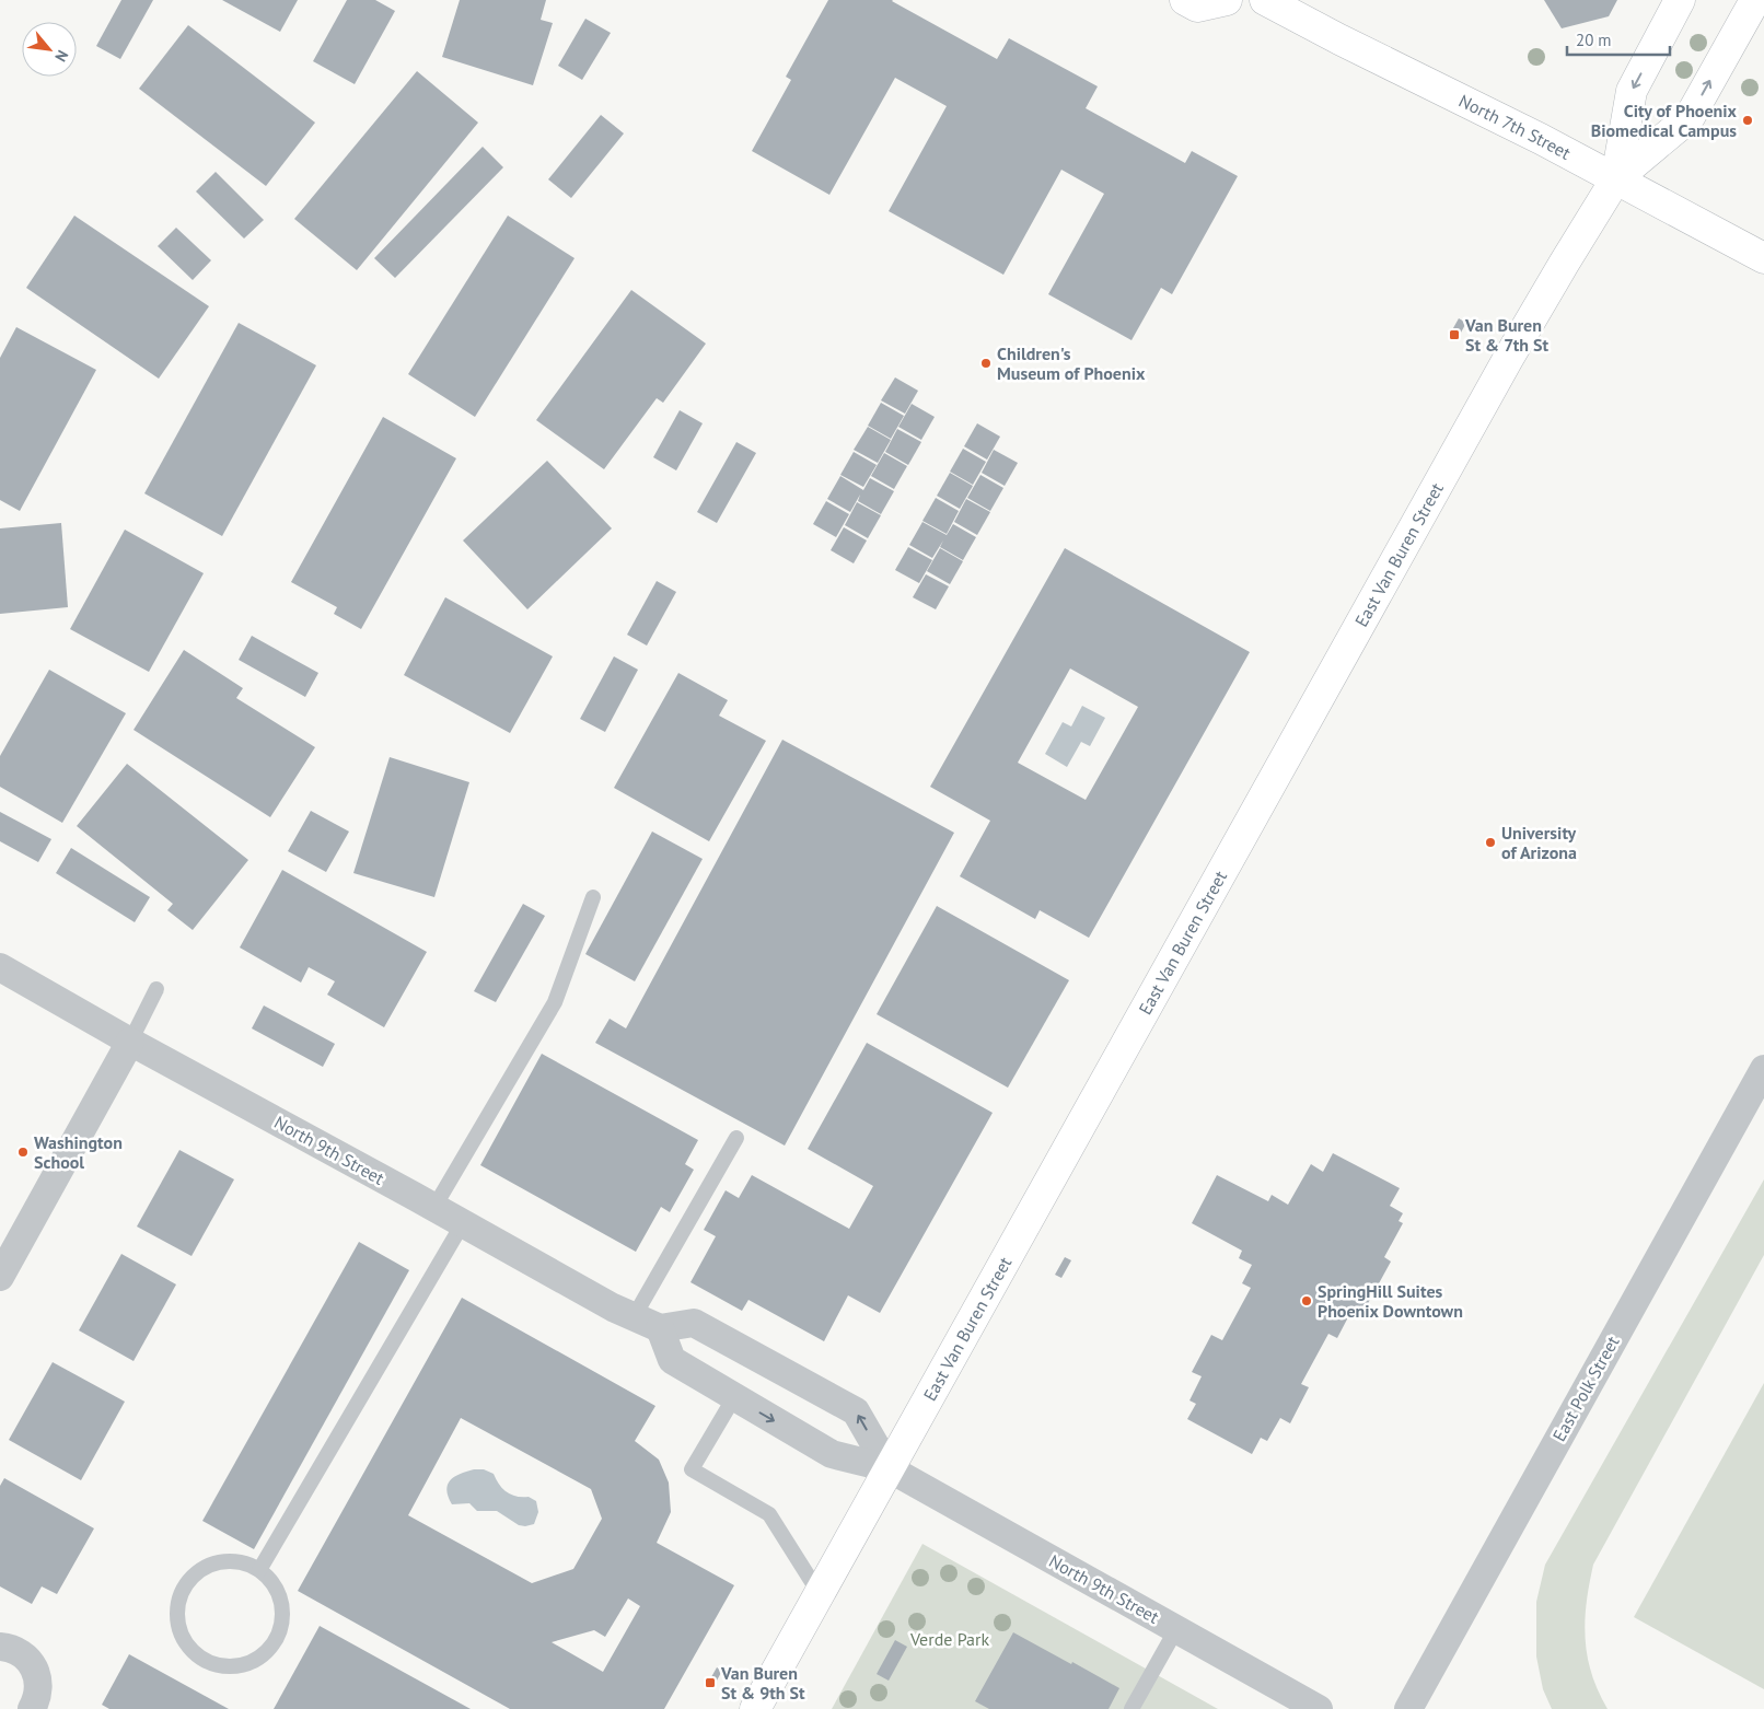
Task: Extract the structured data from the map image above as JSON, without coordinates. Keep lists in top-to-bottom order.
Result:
{
  "streets": {
    "main road": ["North 7th Street", "East Van Buren Street"],
    "street": ["North 9th Street", "East Polk Street"]
  },
  "crossings": [
    ["North 7th Street", "East Van Buren Street"],
    ["East Van Buren Street", "North 9th Street"]
  ],
  "parks": ["Verde Park"],
  "places": {
    "other": [
      "City of Phoenix Biomedical Campus",
      "Children's Museum of Phoenix",
      "University of Arizona",
      "Washington School",
      "SpringHill Suites Phoenix Downtown"
    ],
    "transit": ["Van Buren St & 7th St", "Van Buren St & 9th St"]
  },
  "scale_bar": "20 m",
  "north": "bottom right"
}
